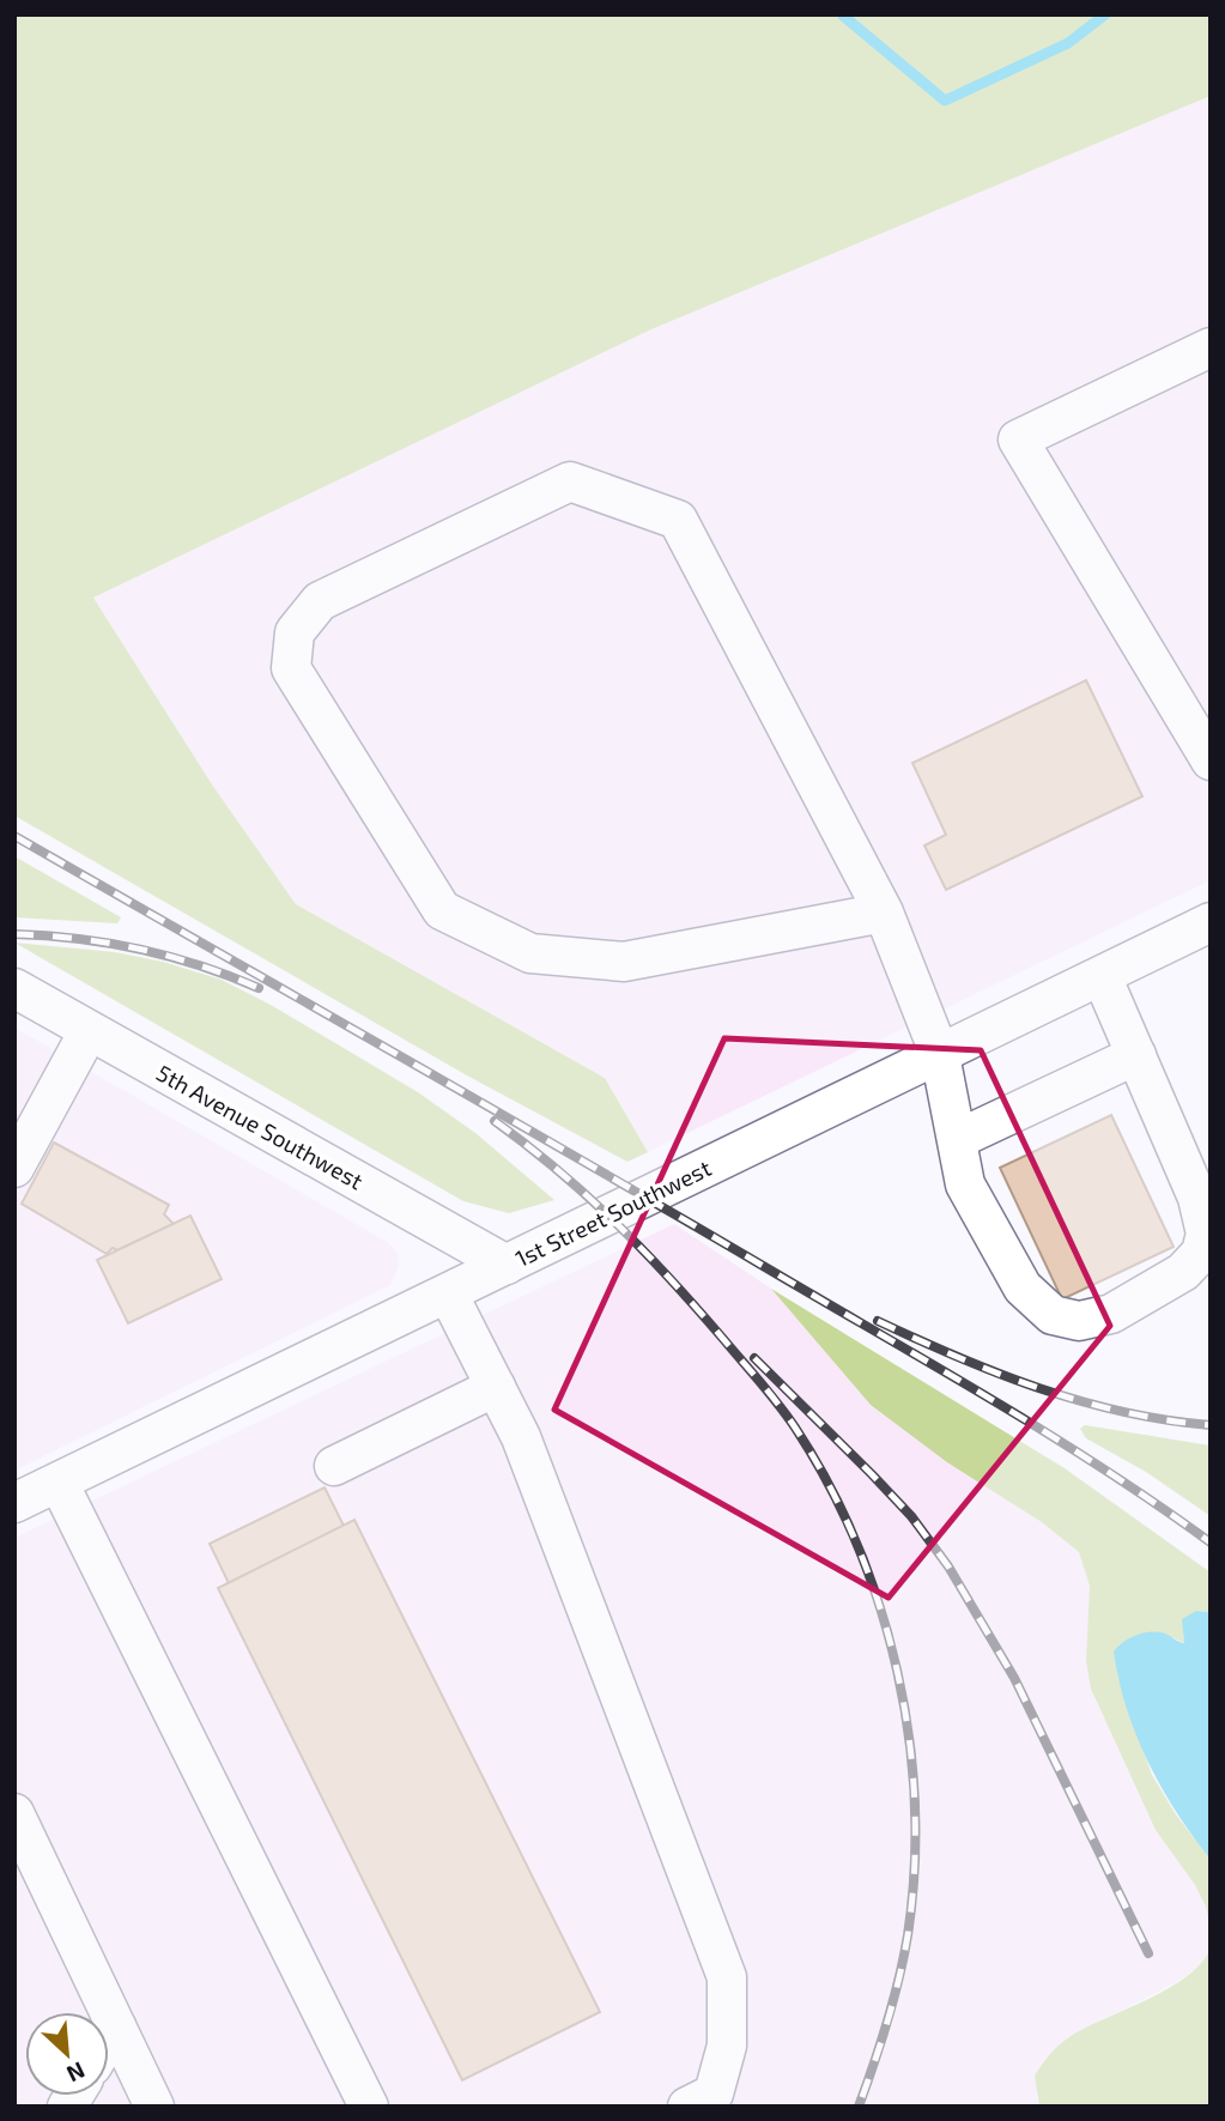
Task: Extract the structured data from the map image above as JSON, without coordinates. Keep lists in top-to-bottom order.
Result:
{
  "streets": {
    "street": ["5th Avenue Southwest", "1st Street Southwest"]
  },
  "crossings": [
    ["5th Avenue Southwest", "1st Street Southwest"]
  ],
  "north": "bottom right"
}
